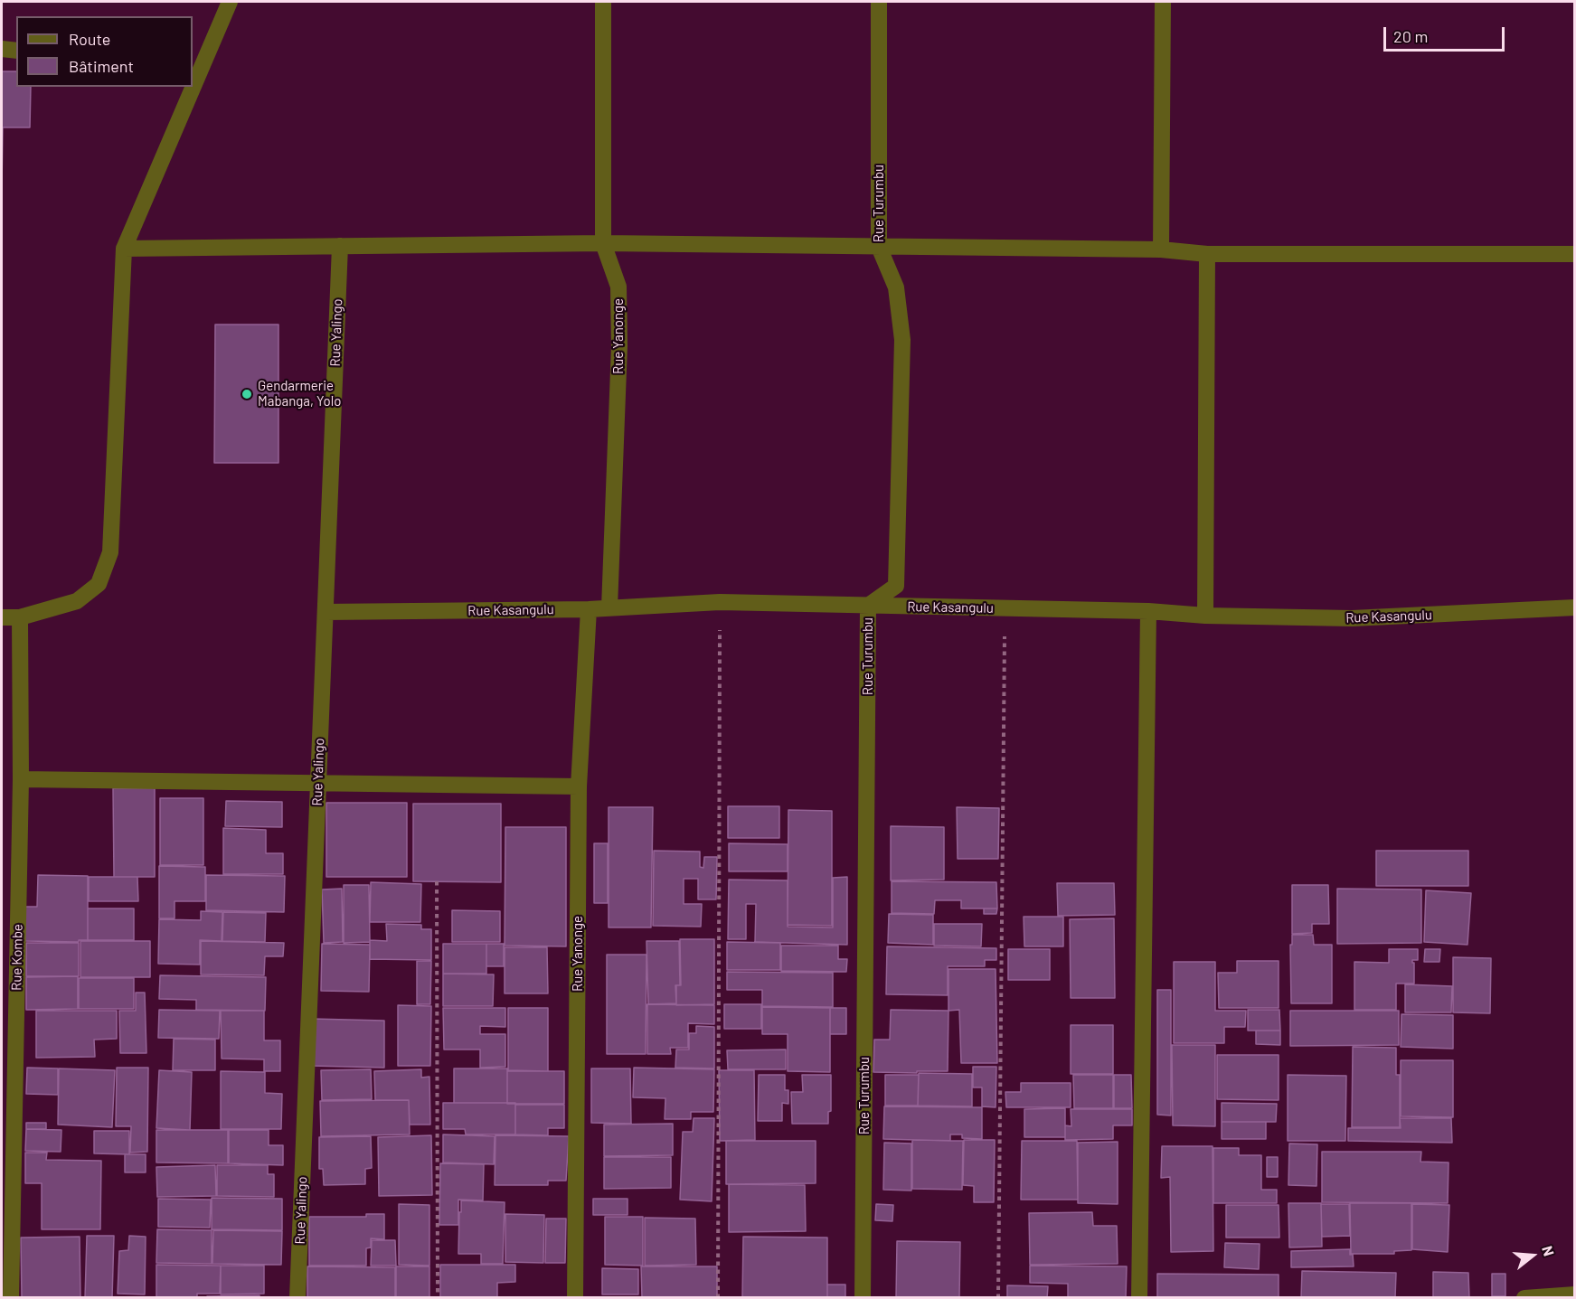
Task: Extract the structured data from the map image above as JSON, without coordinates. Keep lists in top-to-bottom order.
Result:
{
  "streets": {
    "street": [
      "Rue Turumbu",
      "Rue Yalingo",
      "Rue Yanonge",
      "Rue Kasangulu",
      "Rue Kombe"
    ]
  },
  "crossings": [
    ["Rue Turumbu", "Rue Kasangulu"],
    ["Rue Yalingo", "Rue Kasangulu"],
    ["Rue Yanonge", "Rue Kasangulu"]
  ],
  "places": ["Gendarmerie Mabanga, Yolo"],
  "legend": ["Route", "Bâtiment"],
  "scale_bar": "20 m",
  "north": "right"
}
